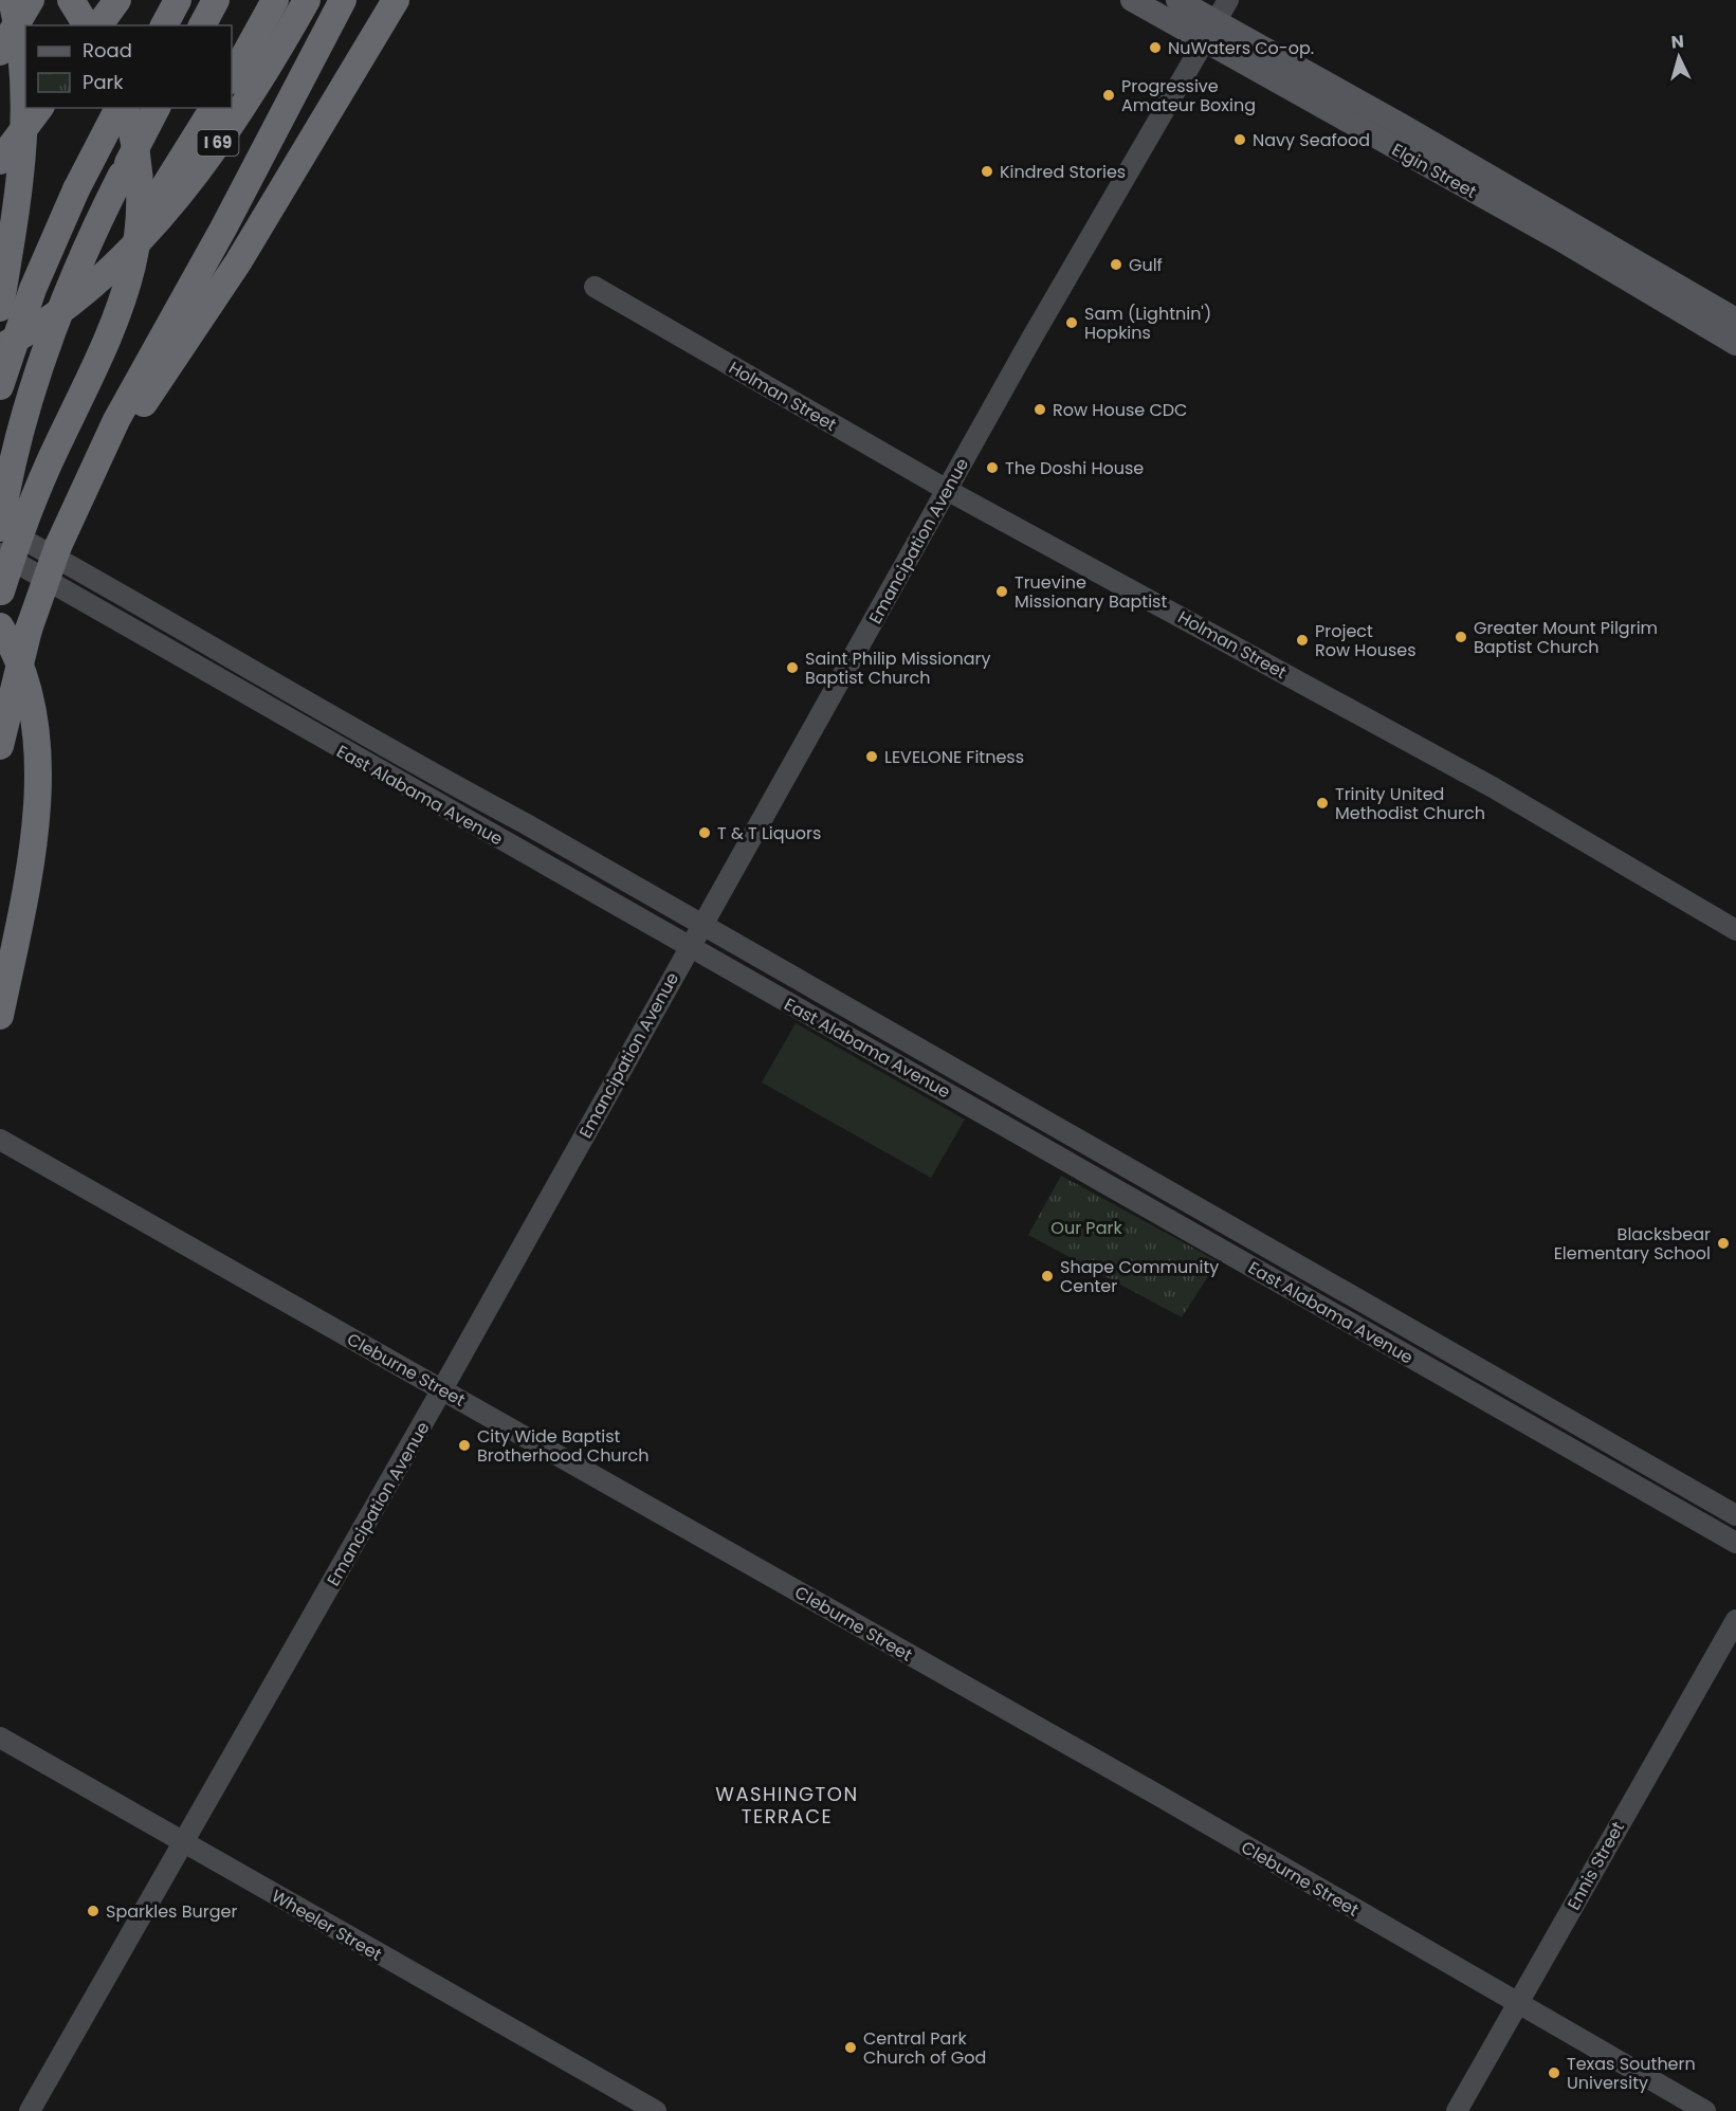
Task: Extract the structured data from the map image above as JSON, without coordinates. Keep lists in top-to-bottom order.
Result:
{
  "streets": {
    "highway": ["I 69"],
    "main road": ["Elgin Street"],
    "street": [
      "Holman Street",
      "Emancipation Avenue",
      "East Alabama Avenue",
      "Cleburne Street",
      "Ennis Street",
      "Wheeler Street"
    ]
  },
  "crossings": [
    ["Elgin Street", "Emancipation Avenue"],
    ["Holman Street", "Emancipation Avenue"],
    ["Emancipation Avenue", "East Alabama Avenue"],
    ["Emancipation Avenue", "Cleburne Street"],
    ["Emancipation Avenue", "Wheeler Street"],
    ["Cleburne Street", "Ennis Street"]
  ],
  "districts": ["WASHINGTON TERRACE"],
  "parks": ["Our Park"],
  "places": [
    "NuWaters Co-op.",
    "Progressive Amateur Boxing",
    "Navy Seafood",
    "Kindred Stories",
    "Gulf",
    "Sam (Lightnin') Hopkins",
    "Row House CDC",
    "The Doshi House",
    "Truevine Missionary Baptist",
    "Greater Mount Pilgrim Baptist Church",
    "Project Row Houses",
    "Saint Philip Missionary Baptist Church",
    "LEVELONE Fitness",
    "Trinity United Methodist Church",
    "T & T Liquors",
    "Blacksbear Elementary School",
    "Shape Community Center",
    "City Wide Baptist Brotherhood Church",
    "Sparkles Burger",
    "Central Park Church of God",
    "Texas Southern University"
  ],
  "legend": ["Road", "Park"],
  "north": "top"
}
